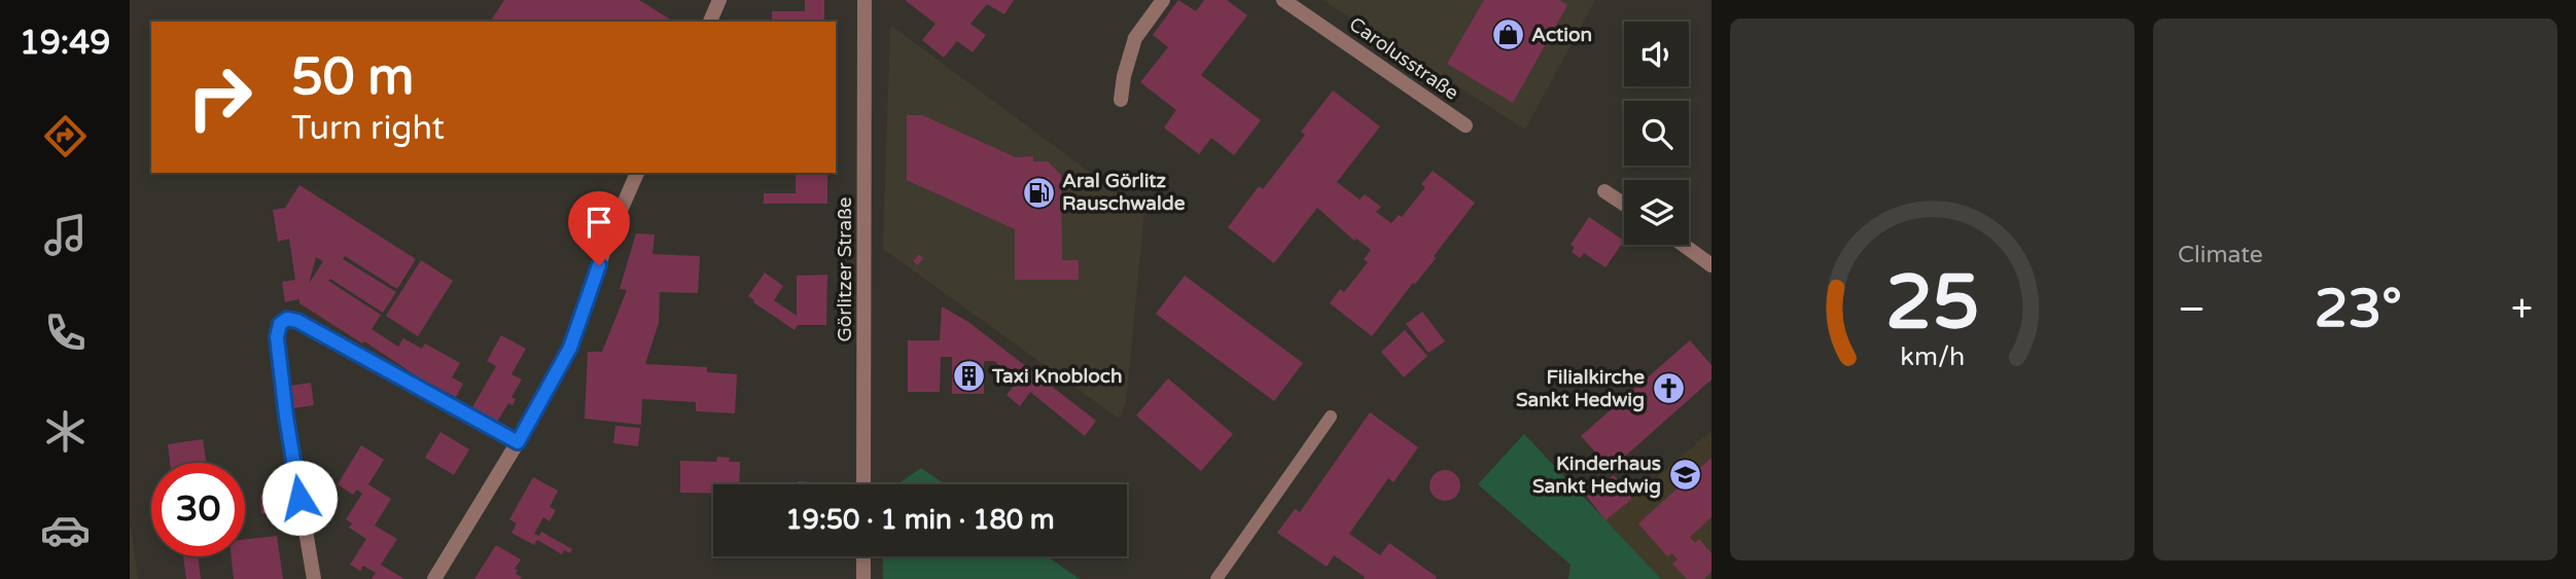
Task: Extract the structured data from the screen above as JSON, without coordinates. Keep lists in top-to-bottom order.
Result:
{
  "streets": {
    "street": ["Carolusstraße", "Görlitzer Straße"]
  },
  "places": {
    "shop": ["Action"],
    "fuel station": ["Aral Görlitz Rauschwalde"],
    "building": ["Taxi Knobloch"],
    "church": ["Filialkirche Sankt Hedwig"],
    "school or university": ["Kinderhaus Sankt Hedwig"]
  },
  "page": {
    "tabs": "19:49",
    "tile": "Climate",
    "turn": ["50 m", "Turn right"],
    "heat": ["−", "23°", "+"],
    "limit": "30",
    "trip": "19:50 · 1 min · 180 m",
    "gauge": ["25", "km/h"]
  }
}
